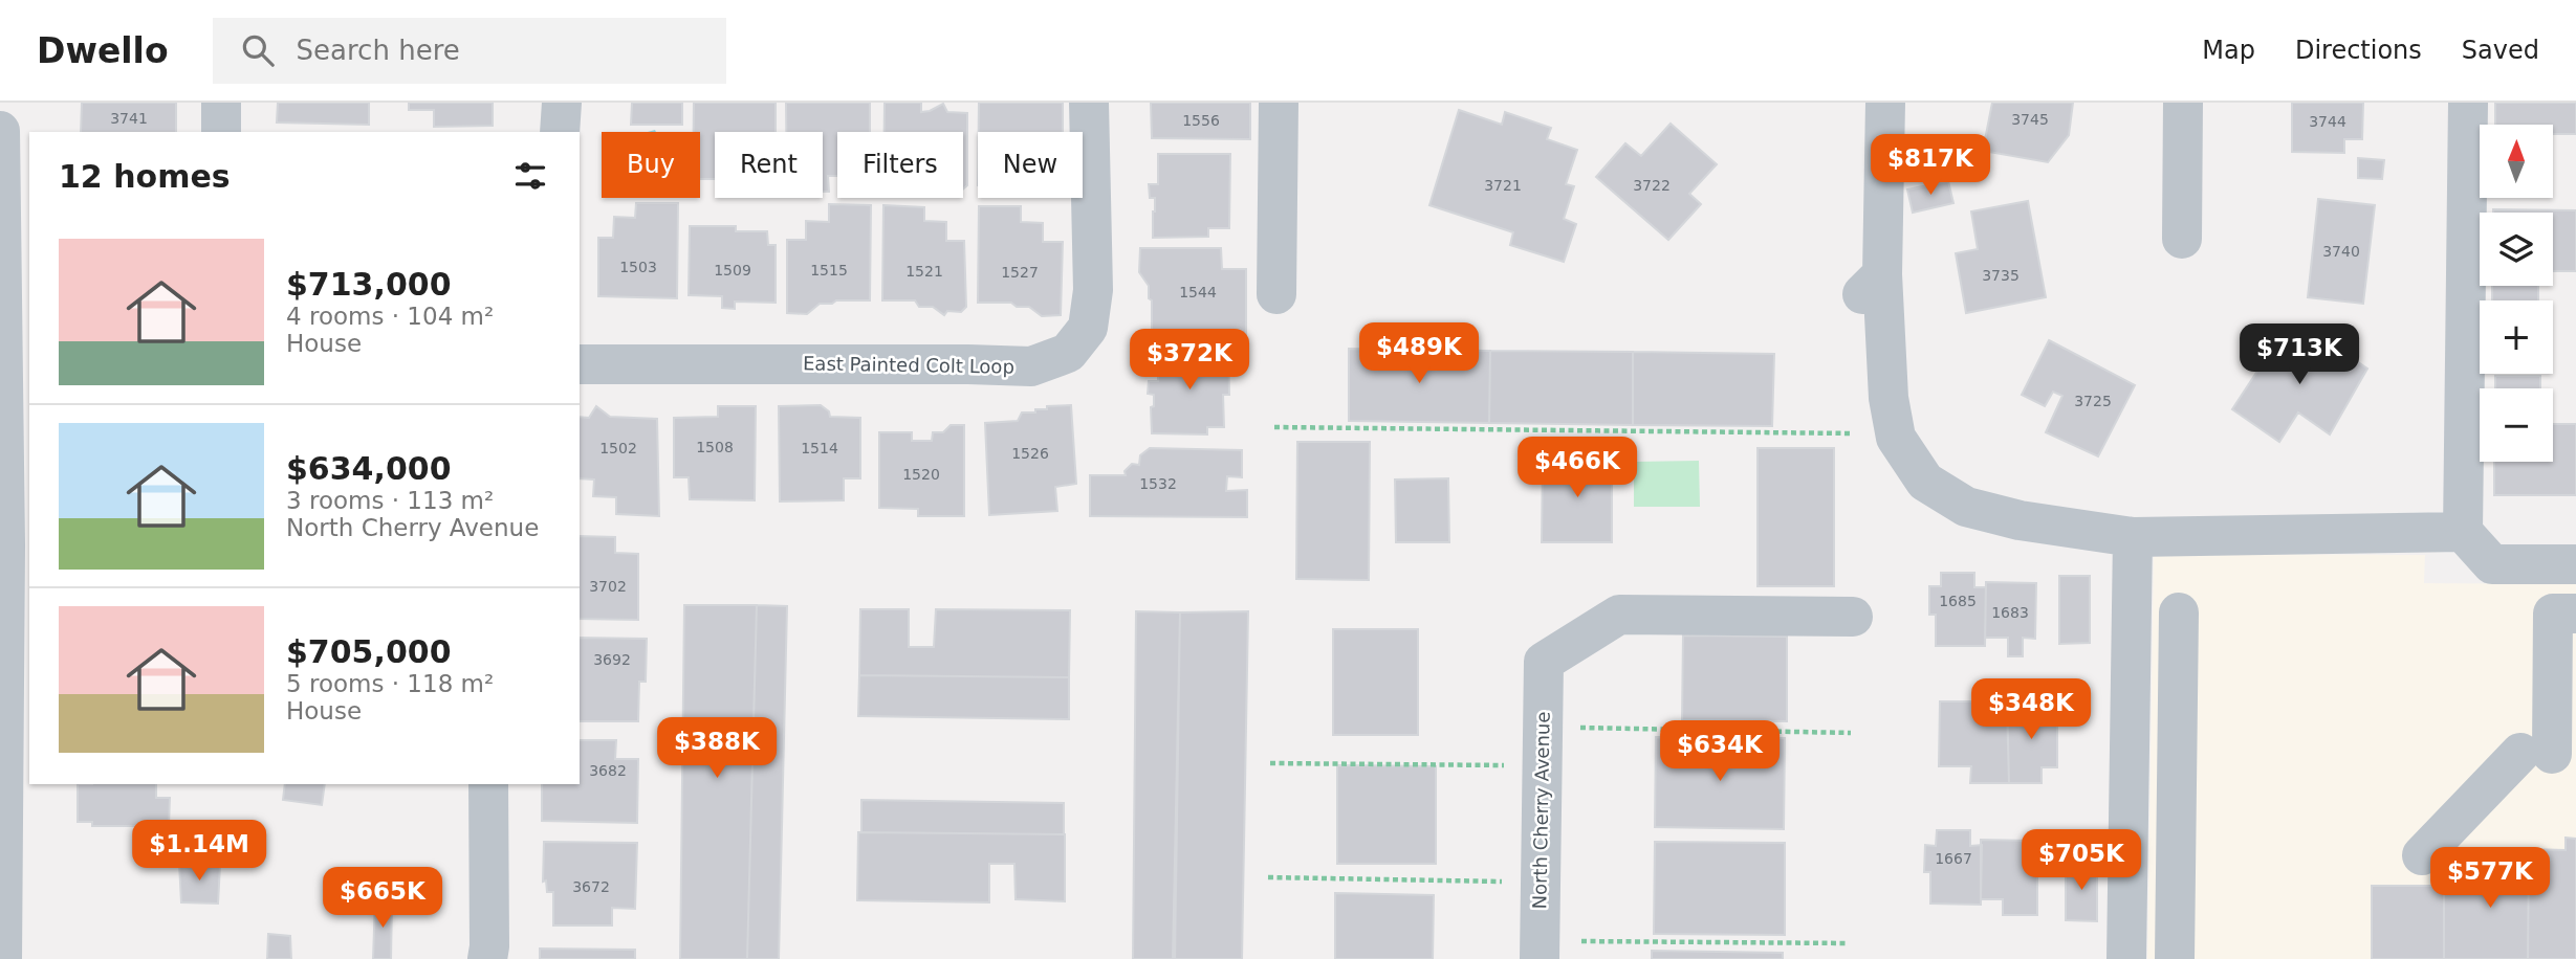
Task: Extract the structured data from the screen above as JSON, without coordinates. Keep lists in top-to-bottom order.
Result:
{
  "streets": {
    "street": ["East Painted Colt Loop", "North Cherry Avenue"]
  },
  "house_numbers": [
    "3741",
    "3745",
    "1556",
    "3744",
    "3721",
    "3722",
    "3740",
    "1503",
    "1509",
    "1515",
    "1521",
    "1527",
    "3735",
    "1544",
    "3725",
    "1508",
    "1502",
    "1514",
    "1526",
    "1520",
    "1532",
    "3702",
    "1685",
    "1683",
    "3692",
    "3682",
    "1667",
    "3672"
  ],
  "north": "top",
  "page": {
    "header": "Dwello",
    "search": "Search here",
    "nav": ["Map", "Directions", "Saved"],
    "map_buttons": ["+", "−"],
    "chip": [
      "Buy",
      "Rent",
      "Filters",
      "New"
    ],
    "heading": "12 homes",
    "price": [
      "$817K",
      "$489K",
      "$713K",
      "$372K",
      "$466K",
      "$348K",
      "$388K",
      "$634K",
      "$1.14M",
      "$705K",
      "$577K",
      "$665K"
    ],
    "list": [
      {
        "name": "$713,000",
        "note": "4 rooms · 104 m² · House"
      },
      {
        "name": "$634,000",
        "note": "3 rooms · 113 m² · North Cherry Avenue"
      },
      {
        "name": "$705,000",
        "note": "5 rooms · 118 m² · House"
      }
    ]
  }
}
